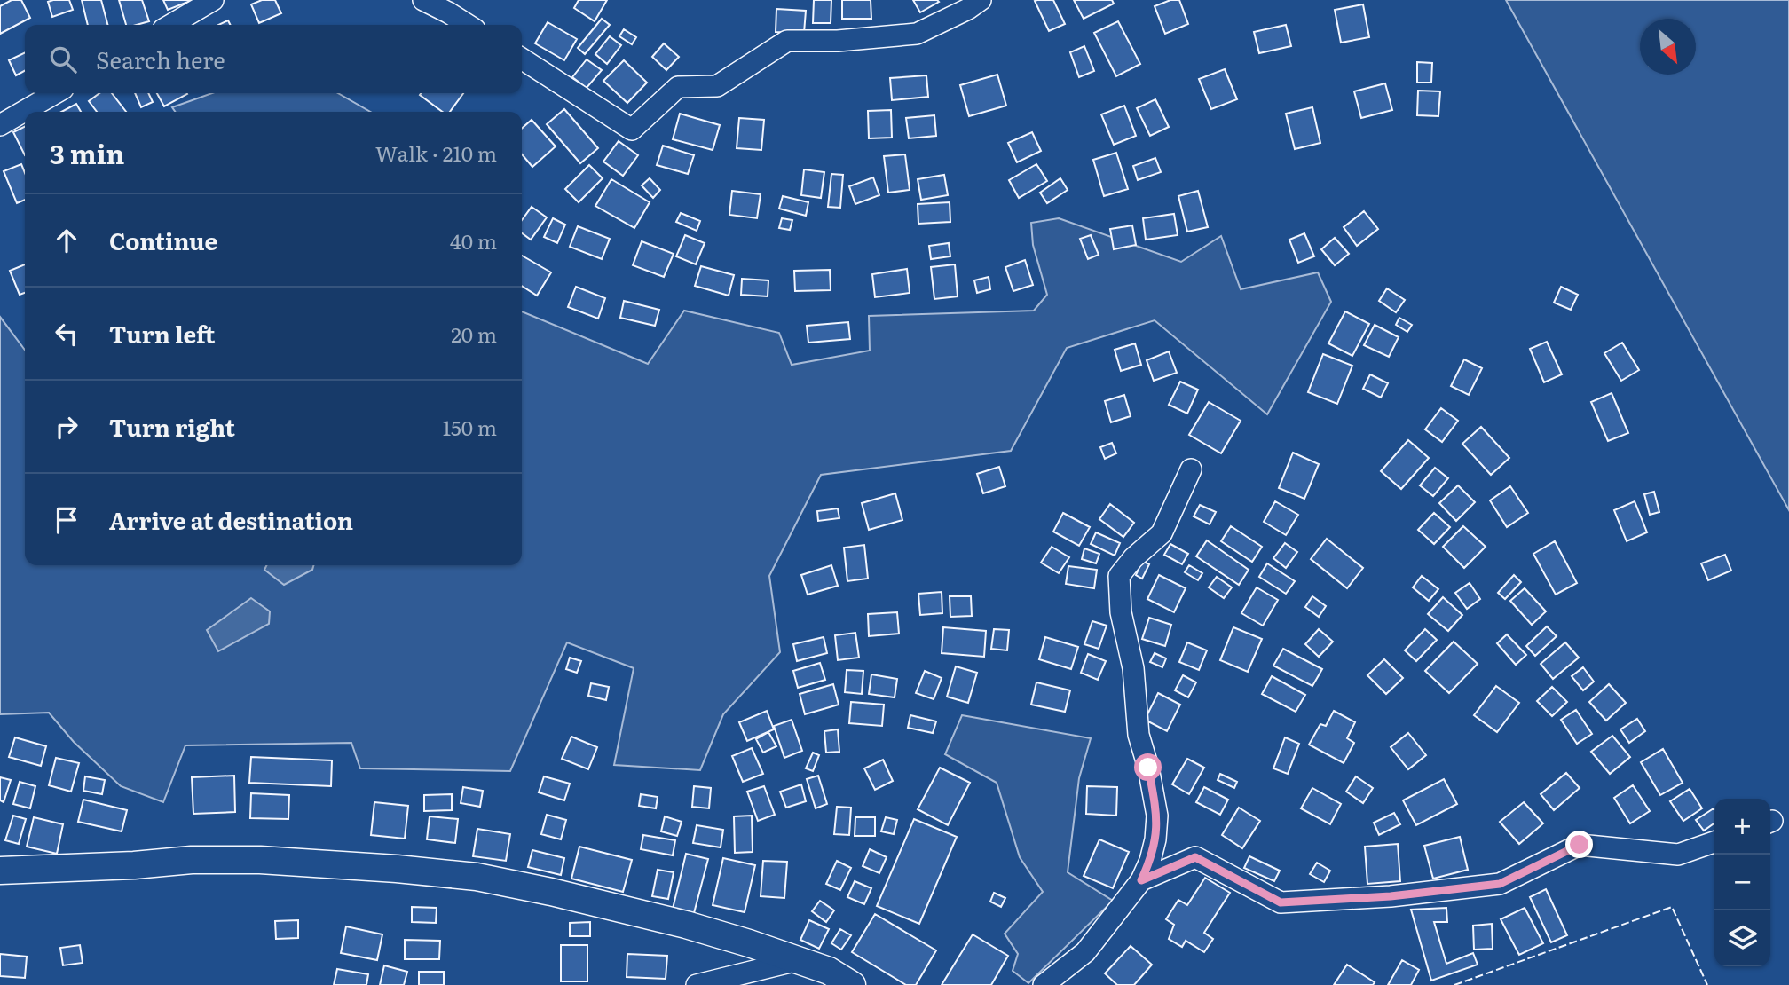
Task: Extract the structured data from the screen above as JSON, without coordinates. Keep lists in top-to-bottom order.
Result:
{
  "north": "bottom right",
  "page": {
    "search": "Search here",
    "heading": ["3 min", "Walk · 210 m"],
    "list": [
      ["Continue", "40 m"],
      ["Turn left", "20 m"],
      ["Turn right", "150 m"],
      "Arrive at destination"
    ],
    "map_buttons": ["+", "−"]
  }
}
